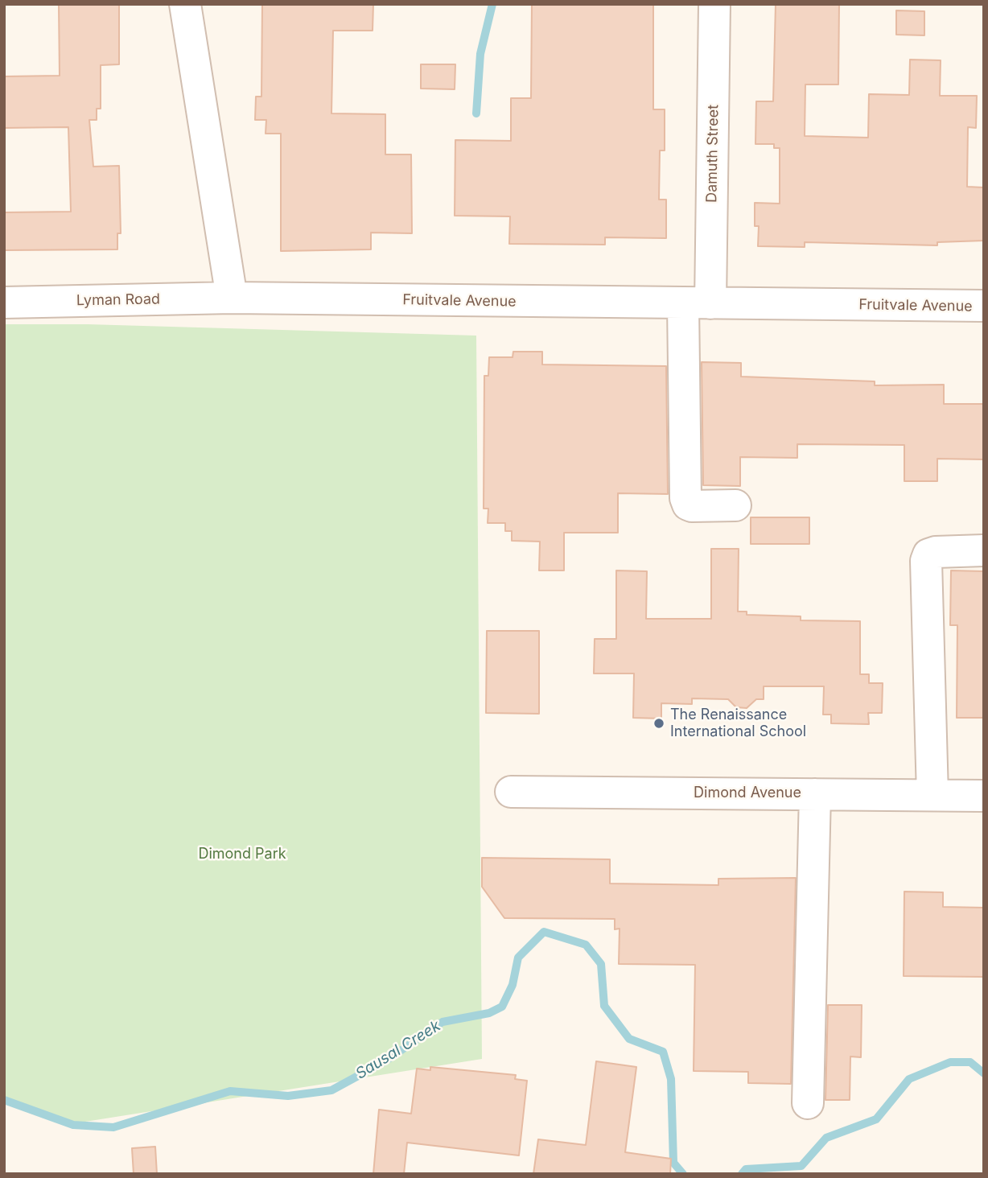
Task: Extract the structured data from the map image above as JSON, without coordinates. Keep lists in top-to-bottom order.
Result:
{
  "streets": {
    "street": [
      "Damuth Street",
      "Lyman Road",
      "Fruitvale Avenue",
      "Dimond Avenue"
    ]
  },
  "crossings": [
    ["Damuth Street", "Fruitvale Avenue"],
    ["Lyman Road", "Fruitvale Avenue"]
  ],
  "water": ["Sausal Creek"],
  "parks": ["Dimond Park"],
  "places": ["The Renaissance International School"]
}
